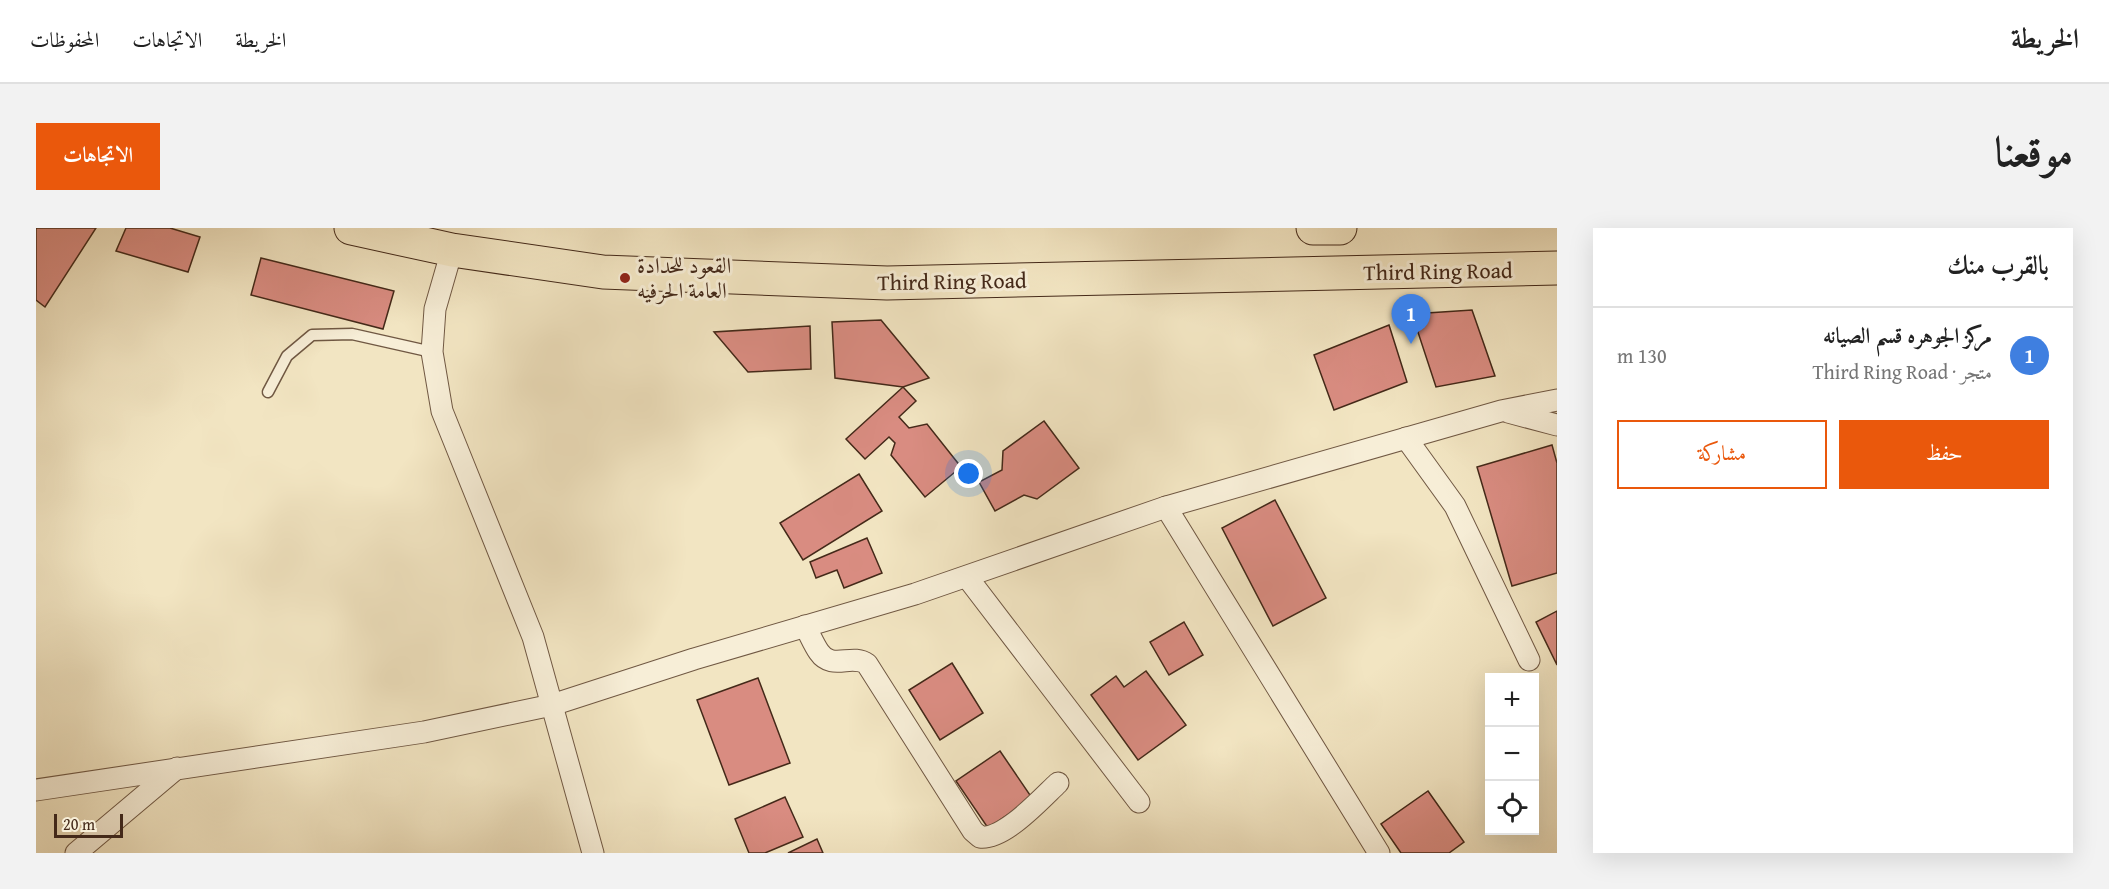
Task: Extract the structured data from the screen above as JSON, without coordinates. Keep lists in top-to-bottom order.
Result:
{
  "streets": {
    "main road": ["Third Ring Road"]
  },
  "places": ["القعود للحدادة العامة الحرفيه"],
  "scale_bar": "20 m",
  "page": {
    "header": "الخريطة",
    "nav": ["الخريطة", "الاتجاهات", "المحفوظات"],
    "title": "موقعنا",
    "buttons": [
      "الاتجاهات",
      ["حفظ", "مشاركة"]
    ],
    "heading": "بالقرب منك",
    "pins": "1",
    "list": [
      {
        "mark": "1",
        "name": "مركز الجوهره قسم الصيانه",
        "note": "متجر · Third Ring Road",
        "value": "130 m"
      }
    ],
    "map_buttons": ["+", "−"],
    "scale": "20 m"
  }
}
